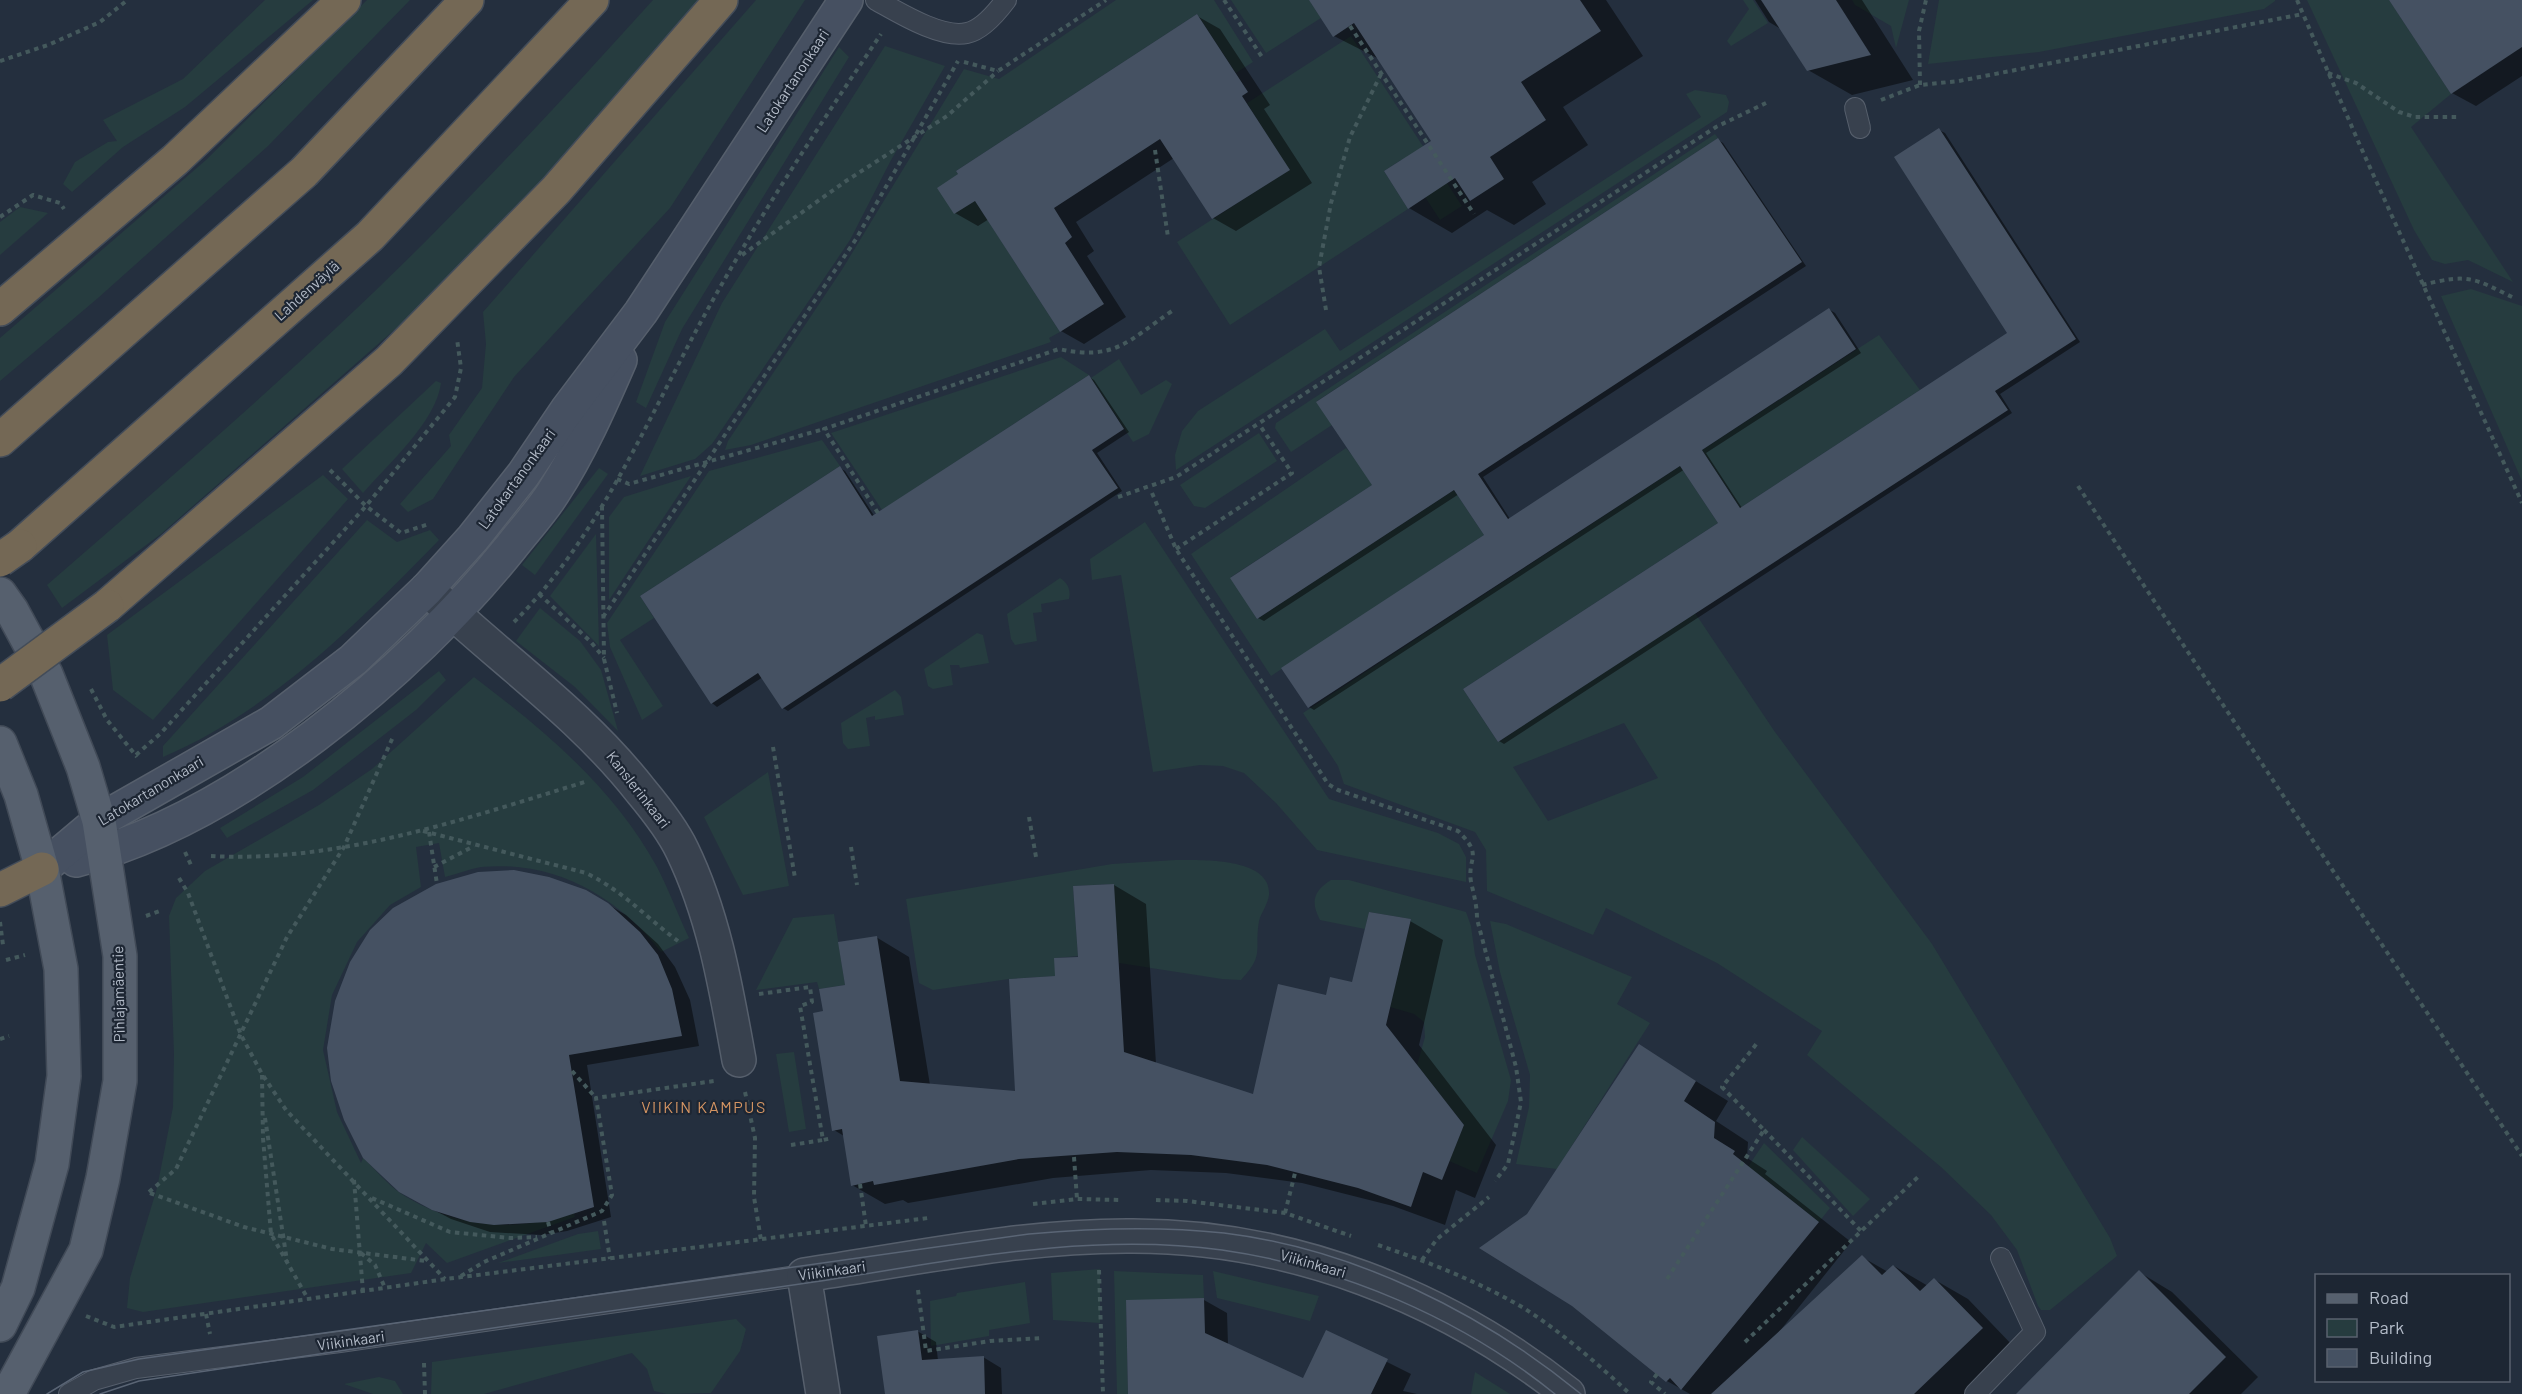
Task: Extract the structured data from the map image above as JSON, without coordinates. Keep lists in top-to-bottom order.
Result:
{
  "streets": {
    "highway": ["Lahdenväylä"],
    "main road": ["Pihlajamäentie"],
    "street": ["Latokartanonkaari", "Kanslerinkaari", "Viikinkaari"]
  },
  "crossings": [
    ["Latokartanonkaari", "Kanslerinkaari"],
    ["Latokartanonkaari", "Pihlajamäentie"]
  ],
  "districts": ["VIIKIN KAMPUS"],
  "legend": ["Road", "Park", "Building"]
}
